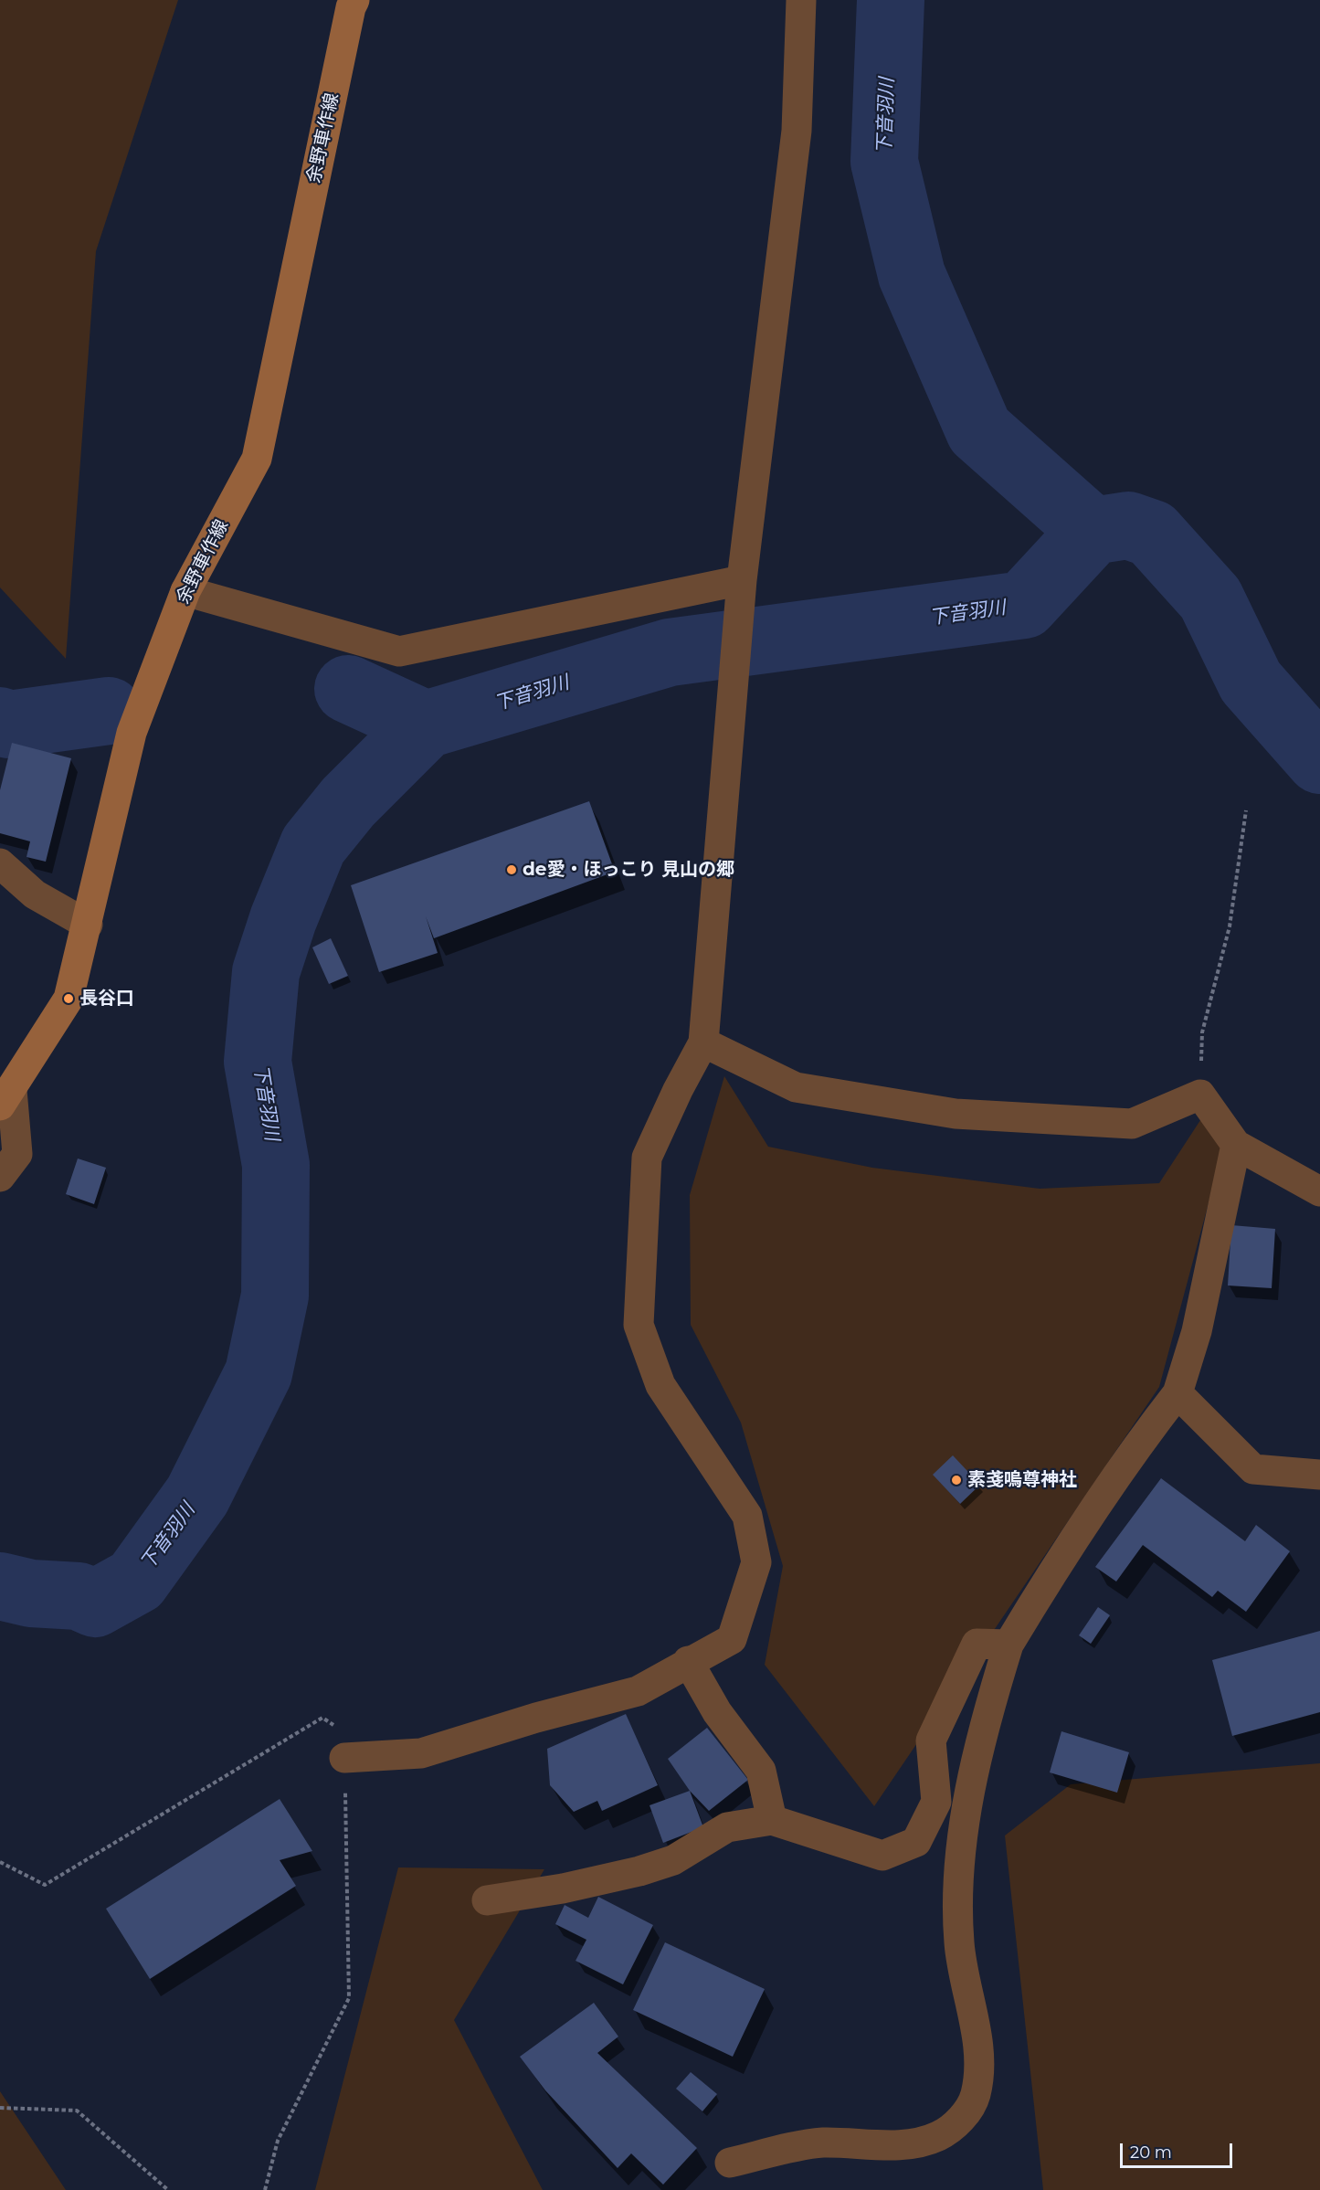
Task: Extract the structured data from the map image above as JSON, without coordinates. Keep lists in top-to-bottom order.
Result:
{
  "streets": {
    "main road": ["余野車作線"]
  },
  "water": ["下音羽川"],
  "places": ["de愛・ほっこり 見山の郷", "長谷口", "素戔嗚尊神社"],
  "scale_bar": "20 m"
}
